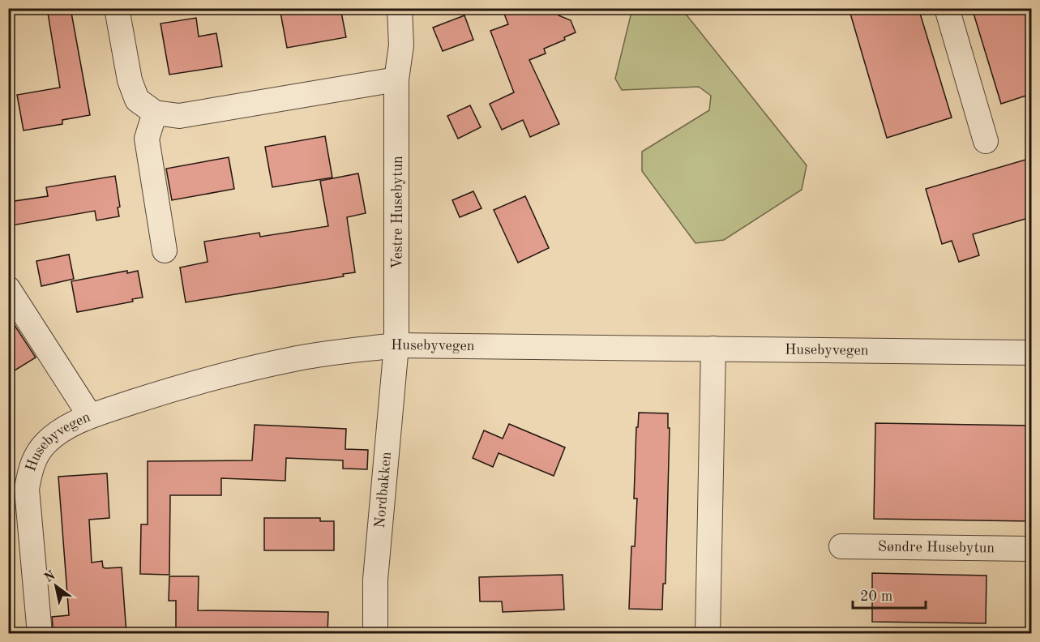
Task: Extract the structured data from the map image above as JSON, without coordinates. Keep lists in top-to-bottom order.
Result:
{
  "streets": {
    "street": [
      "Vestre Husebytun",
      "Husebyvegen",
      "Nordbakken",
      "Søndre Husebytun"
    ]
  },
  "crossings": [
    ["Vestre Husebytun", "Husebyvegen"],
    ["Vestre Husebytun", "Nordbakken"],
    ["Husebyvegen", "Nordbakken"]
  ],
  "scale_bar": "20 m",
  "north": "top left"
}
